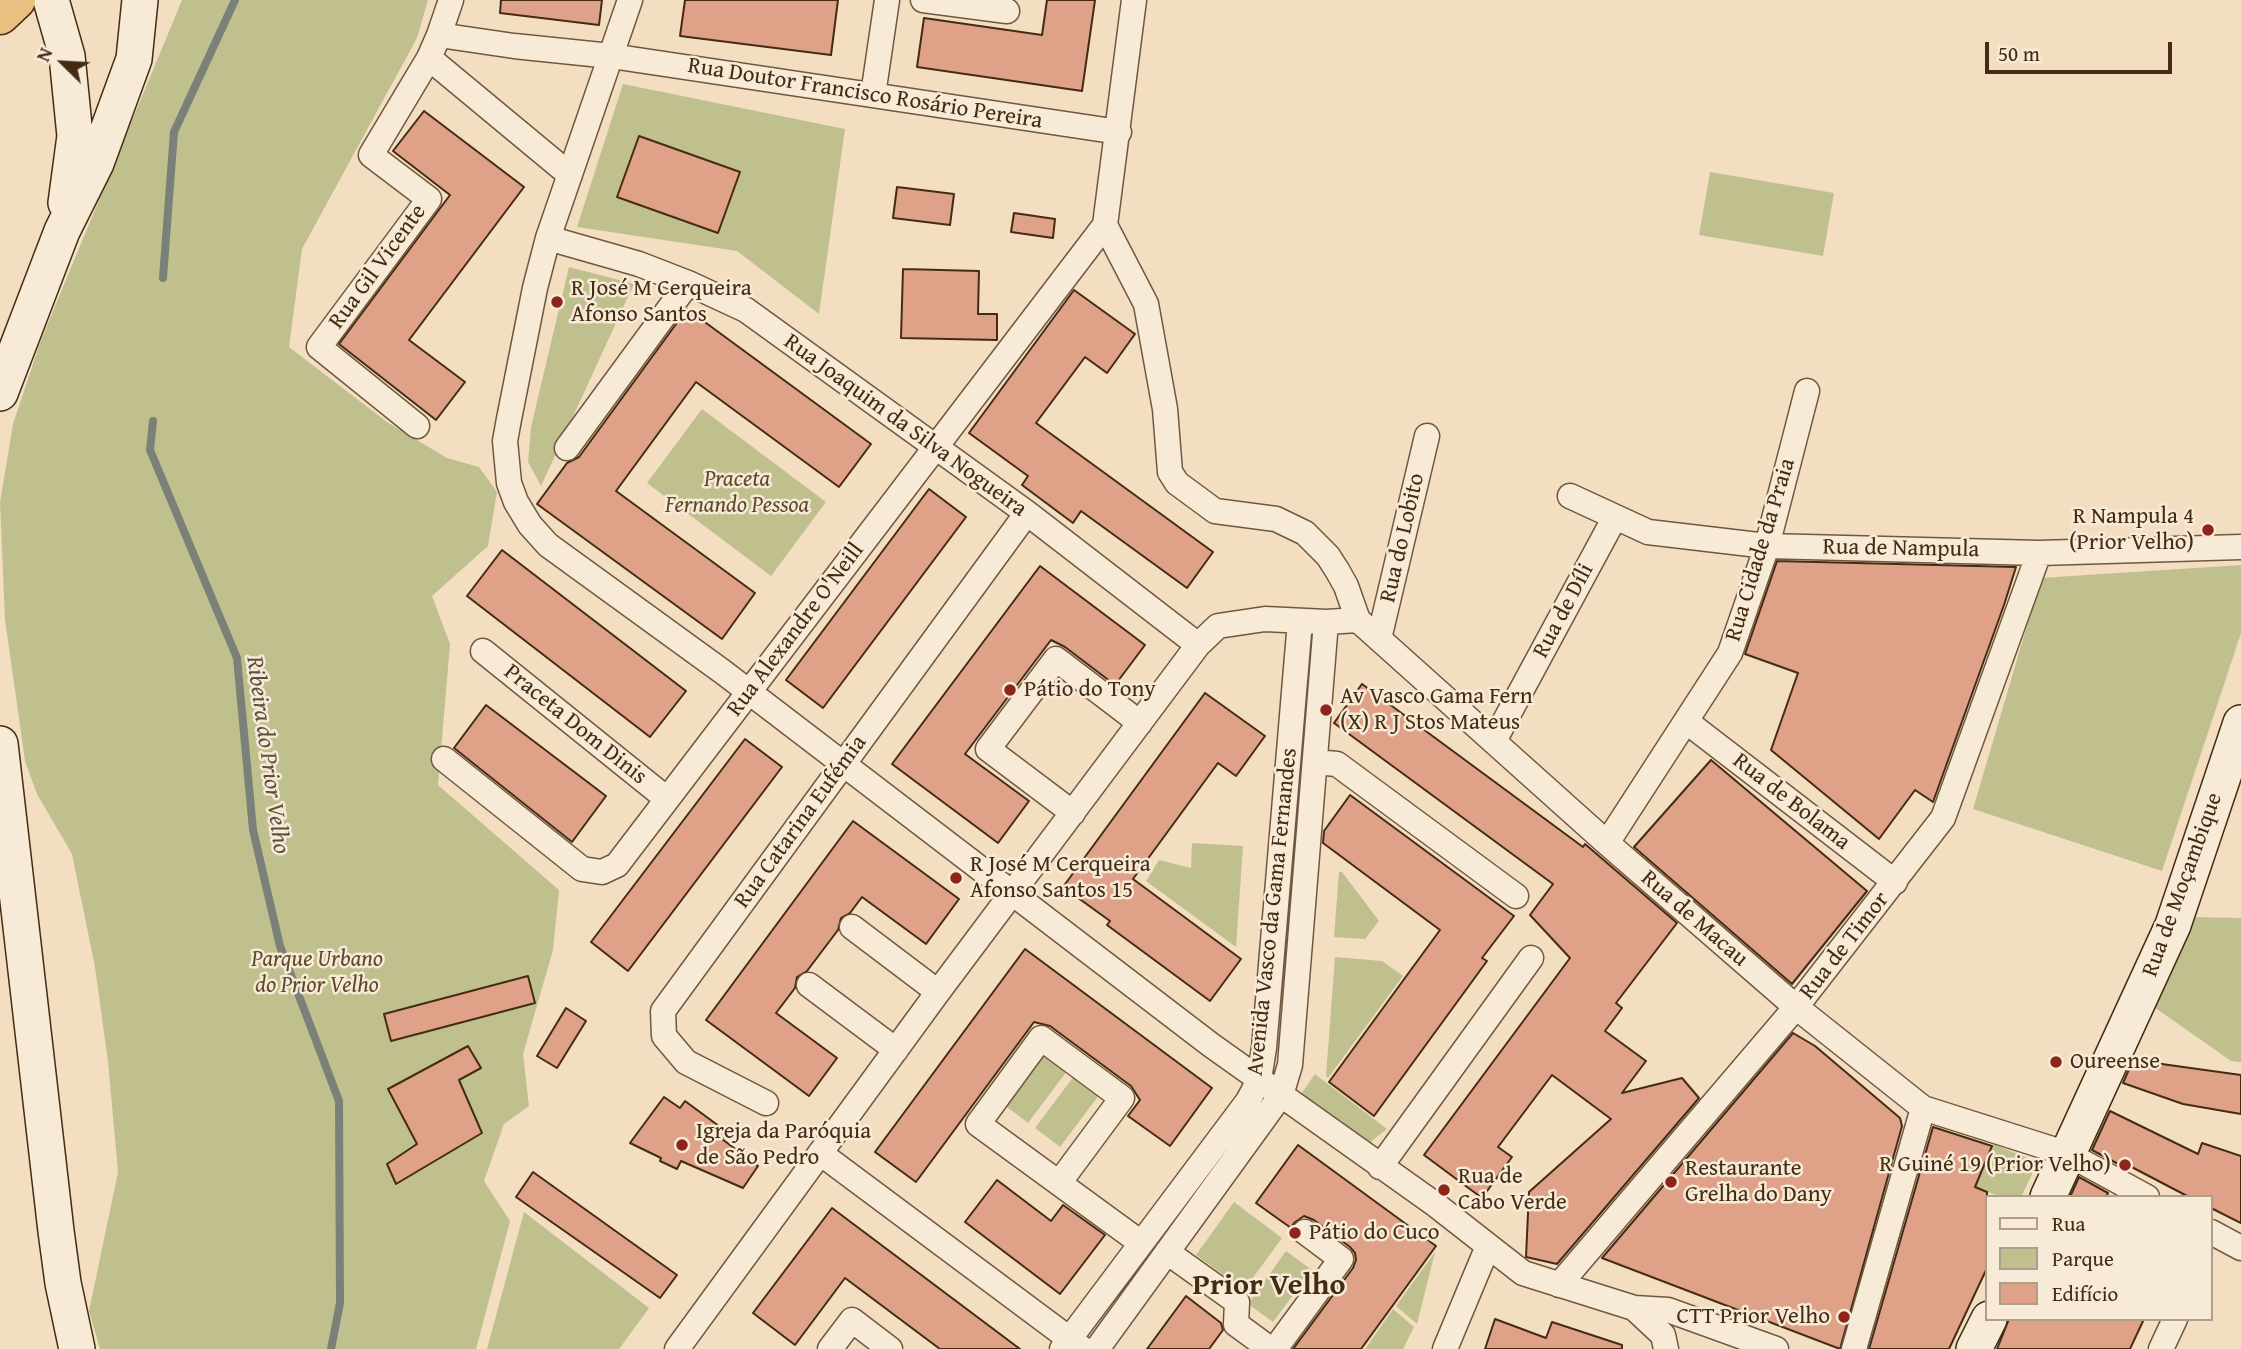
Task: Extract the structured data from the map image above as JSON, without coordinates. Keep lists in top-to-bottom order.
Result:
{
  "streets": {
    "street": [
      "Rua Doutor Francisco Rosário Pereira",
      "Rua Gil Vicente",
      "Rua Joaquim da Silva Nogueira",
      "Rua do Lobito",
      "Rua de Nampula",
      "Rua Cidade da Praia",
      "Rua de Díli",
      "Rua Alexandre O'Neill",
      "Praceta Dom Dinis",
      "Rua de Bolama",
      "Rua Catarina Eufémia",
      "Rua de Moçambique",
      "Avenida Vasco da Gama Fernandes",
      "Rua de Macau",
      "Rua de Timor"
    ]
  },
  "crossings": [
    ["Rua Joaquim da Silva Nogueira", "Rua Alexandre O'Neill"],
    ["Rua Joaquim da Silva Nogueira", "Rua Catarina Eufémia"],
    ["Rua do Lobito", "Rua de Macau"],
    ["Rua de Nampula", "Rua Cidade da Praia"],
    ["Rua de Nampula", "Rua de Díli"],
    ["Rua de Nampula", "Rua de Timor"],
    ["Rua Cidade da Praia", "Rua de Bolama"],
    ["Rua Cidade da Praia", "Rua de Macau"],
    ["Rua de Díli", "Rua de Macau"],
    ["Rua Alexandre O'Neill", "Praceta Dom Dinis"],
    ["Rua de Bolama", "Rua de Timor"],
    ["Rua de Moçambique", "Rua de Macau"],
    ["Rua de Macau", "Rua de Timor"]
  ],
  "districts": ["Prior Velho"],
  "water": ["Ribeira do Prior Velho"],
  "parks": ["Praceta Fernando Pessoa", "Parque Urbano do Prior Velho"],
  "places": [
    "R José M Cerqueira Afonso Santos",
    "R Nampula 4 (Prior Velho)",
    "Pátio do Tony",
    "Av Vasco Gama Fern (X) R J Stos Mateus",
    "R José M Cerqueira Afonso Santos 15",
    "Oureense",
    "Igreja da Paróquia de São Pedro",
    "R Guiné 19 (Prior Velho)",
    "Restaurante Grelha do Dany",
    "Rua de Cabo Verde",
    "Pátio do Cuco",
    "CTT Prior Velho"
  ],
  "legend": ["Rua", "Parque", "Edifício"],
  "scale_bar": "50 m",
  "north": "top left"
}
